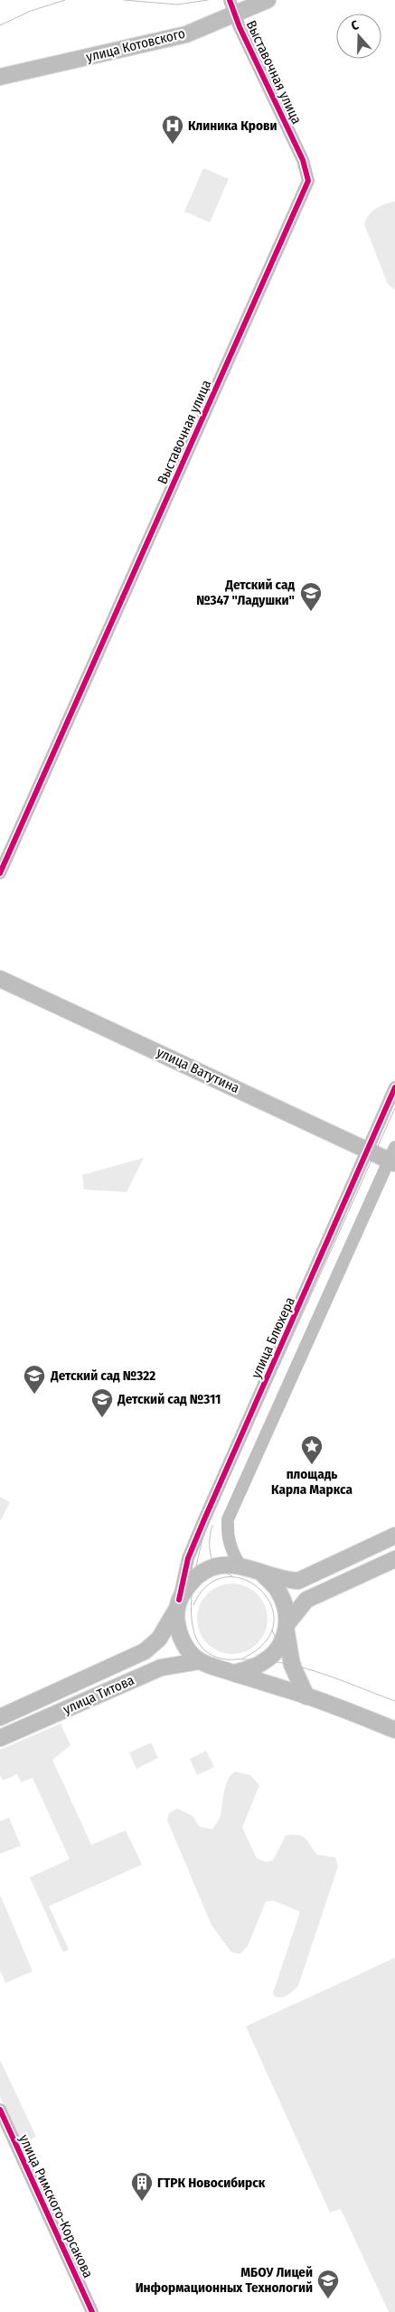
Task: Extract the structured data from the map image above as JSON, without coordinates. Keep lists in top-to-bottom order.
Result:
{
  "streets": {
    "main road": ["улица Котовского", "улица Ватутина", "улица Титова"],
    "street": ["Выставочная улица", "улица Блюхера", "улица Римского-Корсакова"]
  },
  "crossings": [
    ["улица Котовского", "Выставочная улица"],
    ["улица Ватутина", "улица Блюхера"],
    ["улица Блюхера", "улица Титова"]
  ],
  "places": {
    "hospital": ["Клиника Крови"],
    "school or university": [
      "Детский сад №347 \"Ладушки\"",
      "Детский сад №322",
      "Детский сад №311",
      "МБОУ Лицей Информационных Технологий"
    ],
    "place": ["площадь Карла Маркса"],
    "building": ["ГТРК Новосибирск"]
  },
  "north": "top"
}
